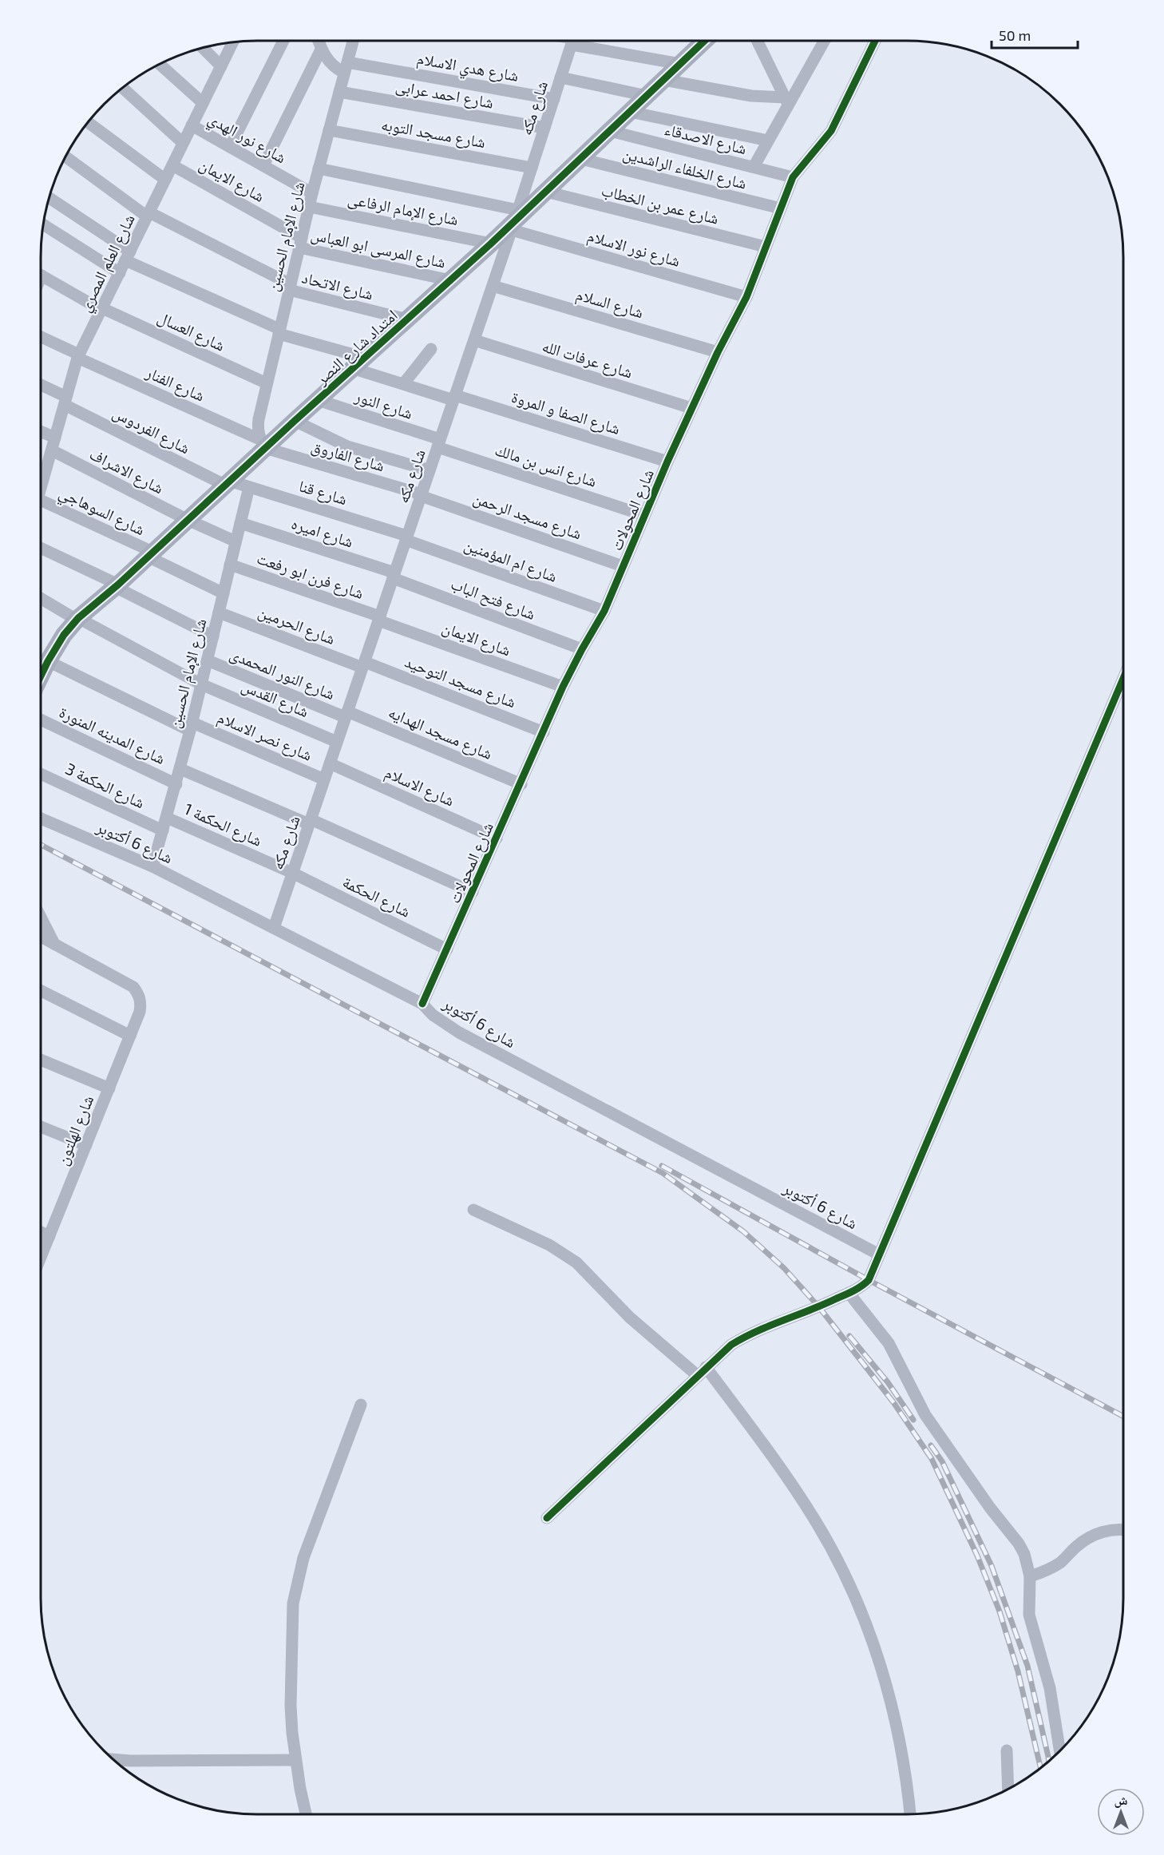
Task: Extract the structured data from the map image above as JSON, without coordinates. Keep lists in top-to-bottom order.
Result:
{
  "streets": {
    "street": [
      "شارع هدي الاسلام",
      "شارع احمد عرابى",
      "شارع مكه",
      "شارع مسجد التوبه",
      "شارع نور الهدي",
      "شارع الاصدقاء",
      "شارع الخلفاء الراشدين",
      "شارع الايمان",
      "شارع عمر بن الخطاب",
      "شارع الإمام الرفاعى",
      "شارع الإمام الحسين",
      "شارع المرسى ابو العباس",
      "شارع نور الاسلام",
      "شارع العلم المصري",
      "شارع الاتحاد",
      "شارع السلام",
      "شارع العسال",
      "امتداد شارع النصر",
      "شارع عرفات الله",
      "شارع الفنار",
      "شارع النور",
      "شارع الصفا و المروة",
      "شارع الفردوس",
      "شارع الفاروق",
      "شارع انس بن مالك",
      "شارع الاشراف",
      "شارع قنا",
      "شارع المحولات",
      "شارع السوهاجي",
      "شارع مسجد الرحمن",
      "شارع اميره",
      "شارع ام المؤمنين",
      "شارع فرن ابو رفعت",
      "شارع فتح الباب",
      "شارع الحرمين",
      "شارع النور المحمدى",
      "شارع مسجد التوحيد",
      "شارع القدس",
      "شارع مسجد الهدايه",
      "شارع المدينه المنورة",
      "شارع نصر الاسلام",
      "شارع الحكمة 3",
      "شارع الاسلام",
      "شارع الحكمة 1",
      "شارع 6 أكتوبر",
      "شارع الحكمة",
      "شارع الهلتون"
    ]
  },
  "crossings": [
    ["شارع هدي الاسلام", "شارع مكه"],
    ["شارع هدي الاسلام", "شارع الإمام الحسين"],
    ["شارع احمد عرابى", "شارع مكه"],
    ["شارع احمد عرابى", "شارع الإمام الحسين"],
    ["شارع مكه", "شارع مسجد التوبه"],
    ["شارع مكه", "شارع الايمان"],
    ["شارع مكه", "شارع نور الاسلام"],
    ["شارع مكه", "شارع السلام"],
    ["شارع مكه", "امتداد شارع النصر"],
    ["شارع مكه", "شارع عرفات الله"],
    ["شارع مكه", "شارع النور"],
    ["شارع مكه", "شارع الصفا و المروة"],
    ["شارع مكه", "شارع الفاروق"],
    ["شارع مكه", "شارع انس بن مالك"],
    ["شارع مكه", "شارع قنا"],
    ["شارع مكه", "شارع مسجد الرحمن"],
    ["شارع مكه", "شارع اميره"],
    ["شارع مكه", "شارع ام المؤمنين"],
    ["شارع مكه", "شارع فرن ابو رفعت"],
    ["شارع مكه", "شارع فتح الباب"],
    ["شارع مكه", "شارع الحرمين"],
    ["شارع مكه", "شارع النور المحمدى"],
    ["شارع مكه", "شارع مسجد التوحيد"],
    ["شارع مكه", "شارع القدس"],
    ["شارع مكه", "شارع مسجد الهدايه"],
    ["شارع مكه", "شارع نصر الاسلام"],
    ["شارع مكه", "شارع الاسلام"],
    ["شارع مكه", "شارع الحكمة 1"],
    ["شارع مكه", "شارع 6 أكتوبر"],
    ["شارع مكه", "شارع الحكمة"],
    ["شارع مسجد التوبه", "شارع الإمام الحسين"],
    ["شارع نور الهدي", "شارع الإمام الحسين"],
    ["شارع نور الهدي", "شارع العلم المصري"],
    ["شارع الاصدقاء", "امتداد شارع النصر"],
    ["شارع الاصدقاء", "شارع المحولات"],
    ["شارع الخلفاء الراشدين", "امتداد شارع النصر"],
    ["شارع الخلفاء الراشدين", "شارع المحولات"],
    ["شارع الايمان", "شارع الإمام الحسين"],
    ["شارع الايمان", "شارع المرسى ابو العباس"],
    ["شارع الايمان", "شارع العلم المصري"],
    ["شارع الايمان", "شارع المحولات"],
    ["شارع الايمان", "شارع فرن ابو رفعت"],
    ["شارع عمر بن الخطاب", "امتداد شارع النصر"],
    ["شارع عمر بن الخطاب", "شارع المحولات"],
    ["شارع الإمام الرفاعى", "شارع الإمام الحسين"],
    ["شارع الإمام الرفاعى", "امتداد شارع النصر"],
    ["شارع الإمام الحسين", "شارع المرسى ابو العباس"],
    ["شارع الإمام الحسين", "شارع الاتحاد"],
    ["شارع الإمام الحسين", "شارع العسال"],
    ["شارع الإمام الحسين", "امتداد شارع النصر"],
    ["شارع الإمام الحسين", "شارع الفنار"],
    ["شارع الإمام الحسين", "شارع الصفا و المروة"],
    ["شارع الإمام الحسين", "شارع الفاروق"],
    ["شارع الإمام الحسين", "شارع الاشراف"],
    ["شارع الإمام الحسين", "شارع قنا"],
    ["شارع الإمام الحسين", "شارع اميره"],
    ["شارع الإمام الحسين", "شارع فرن ابو رفعت"],
    ["شارع الإمام الحسين", "شارع الحرمين"],
    ["شارع الإمام الحسين", "شارع النور المحمدى"],
    ["شارع الإمام الحسين", "شارع القدس"],
    ["شارع الإمام الحسين", "شارع المدينه المنورة"],
    ["شارع الإمام الحسين", "شارع نصر الاسلام"],
    ["شارع الإمام الحسين", "شارع الحكمة 3"],
    ["شارع الإمام الحسين", "شارع الحكمة 1"],
    ["شارع الإمام الحسين", "شارع 6 أكتوبر"],
    ["شارع المرسى ابو العباس", "امتداد شارع النصر"],
    ["شارع نور الاسلام", "امتداد شارع النصر"],
    ["شارع نور الاسلام", "شارع المحولات"],
    ["شارع العلم المصري", "شارع الاتحاد"],
    ["شارع العلم المصري", "شارع العسال"],
    ["شارع العلم المصري", "شارع الفنار"],
    ["شارع العلم المصري", "شارع الصفا و المروة"],
    ["شارع العلم المصري", "شارع الفردوس"],
    ["شارع العلم المصري", "شارع الاشراف"],
    ["شارع الاتحاد", "امتداد شارع النصر"],
    ["شارع السلام", "شارع المحولات"],
    ["امتداد شارع النصر", "شارع الفنار"],
    ["امتداد شارع النصر", "شارع النور"],
    ["امتداد شارع النصر", "شارع الصفا و المروة"],
    ["امتداد شارع النصر", "شارع الفردوس"],
    ["امتداد شارع النصر", "شارع الفاروق"],
    ["امتداد شارع النصر", "شارع الاشراف"],
    ["امتداد شارع النصر", "شارع قنا"],
    ["امتداد شارع النصر", "شارع السوهاجي"],
    ["امتداد شارع النصر", "شارع القدس"],
    ["امتداد شارع النصر", "شارع نصر الاسلام"],
    ["شارع عرفات الله", "شارع المحولات"],
    ["شارع الفنار", "شارع الفاروق"],
    ["شارع النور", "شارع انس بن مالك"],
    ["شارع الصفا و المروة", "شارع المحولات"],
    ["شارع الفردوس", "شارع قنا"],
    ["شارع الفاروق", "شارع مسجد الرحمن"],
    ["شارع انس بن مالك", "شارع المحولات"],
    ["شارع قنا", "شارع ام المؤمنين"],
    ["شارع المحولات", "شارع مسجد الرحمن"],
    ["شارع المحولات", "شارع ام المؤمنين"],
    ["شارع المحولات", "شارع فتح الباب"],
    ["شارع المحولات", "شارع مسجد التوحيد"],
    ["شارع المحولات", "شارع مسجد الهدايه"],
    ["شارع المحولات", "شارع الاسلام"],
    ["شارع المحولات", "شارع 6 أكتوبر"],
    ["شارع المحولات", "شارع الحكمة"],
    ["شارع اميره", "شارع فتح الباب"],
    ["شارع الحرمين", "شارع مسجد التوحيد"],
    ["شارع النور المحمدى", "شارع مسجد الهدايه"],
    ["شارع الحكمة 1", "شارع الحكمة"]
  ],
  "scale_bar": "50 m",
  "north": "top"
}
